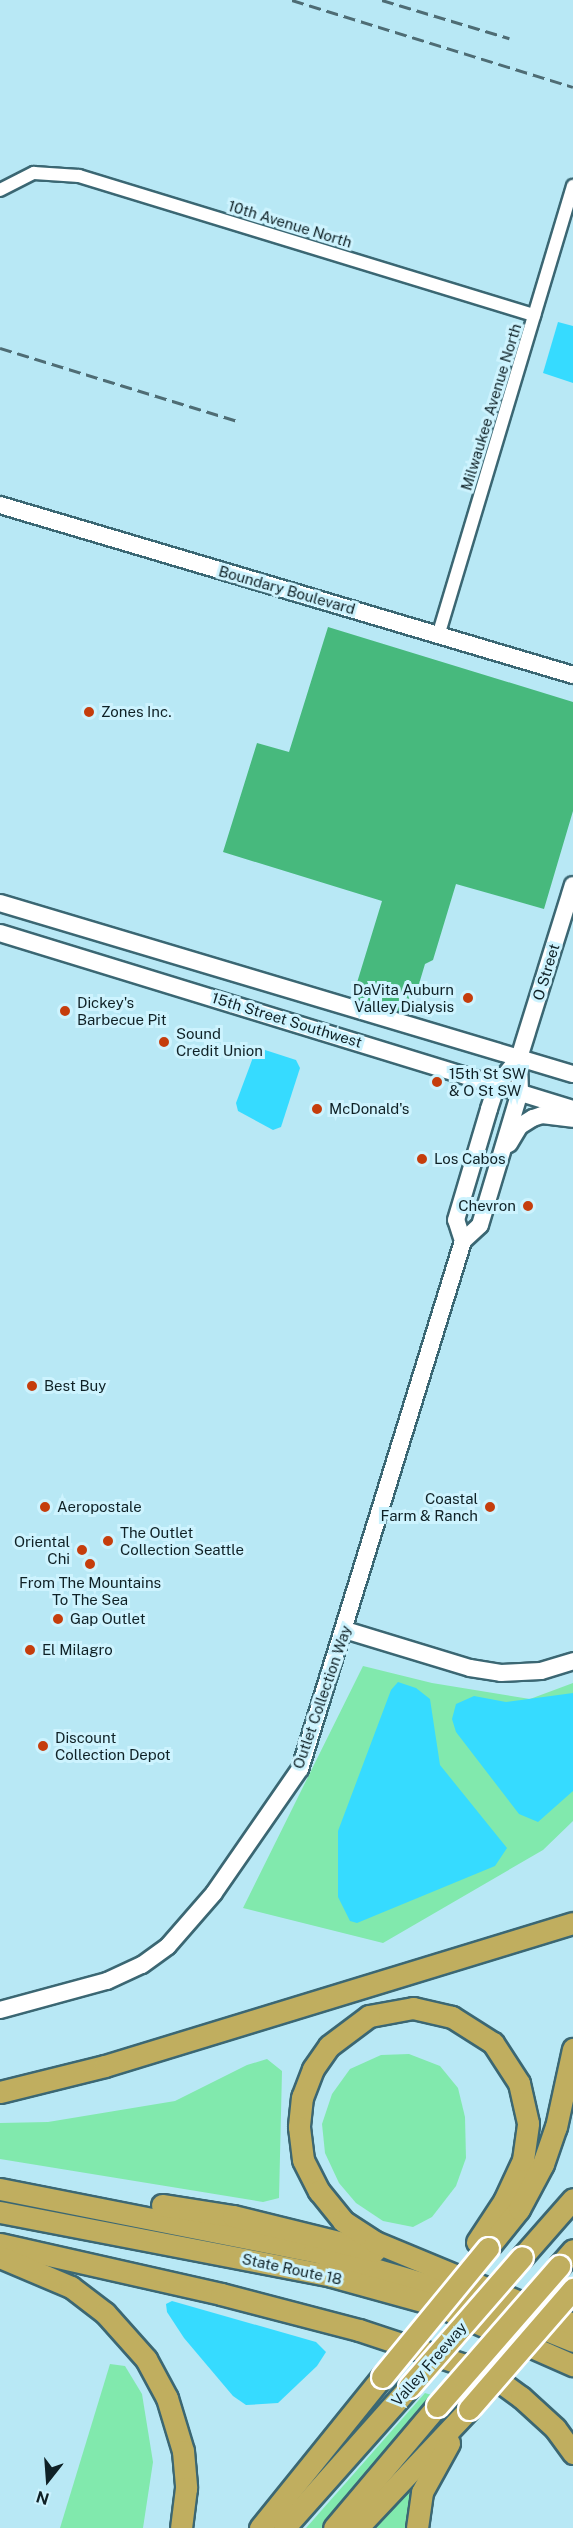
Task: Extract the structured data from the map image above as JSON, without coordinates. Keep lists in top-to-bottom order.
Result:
{
  "streets": {
    "highway": ["State Route 18", "Valley Freeway"],
    "street": [
      "10th Avenue North",
      "Milwaukee Avenue North",
      "Boundary Boulevard",
      "O Street",
      "15th Street Southwest",
      "Outlet Collection Way"
    ]
  },
  "crossings": [
    ["10th Avenue North", "Milwaukee Avenue North"],
    ["Milwaukee Avenue North", "Boundary Boulevard"],
    ["O Street", "15th Street Southwest"],
    ["O Street", "Outlet Collection Way"],
    ["15th Street Southwest", "Outlet Collection Way"]
  ],
  "places": [
    "Zones Inc.",
    "DaVita Auburn Valley Dialysis",
    "Dickey's Barbecue Pit",
    "Sound Credit Union",
    "15th St SW & O St SW",
    "McDonald's",
    "Los Cabos",
    "Chevron",
    "Best Buy",
    "Aeropostale",
    "Coastal Farm & Ranch",
    "The Outlet Collection Seattle",
    "Oriental Chi",
    "From The Mountains To The Sea",
    "Gap Outlet",
    "El Milagro",
    "Discount Collection Depot"
  ],
  "north": "bottom"
}
